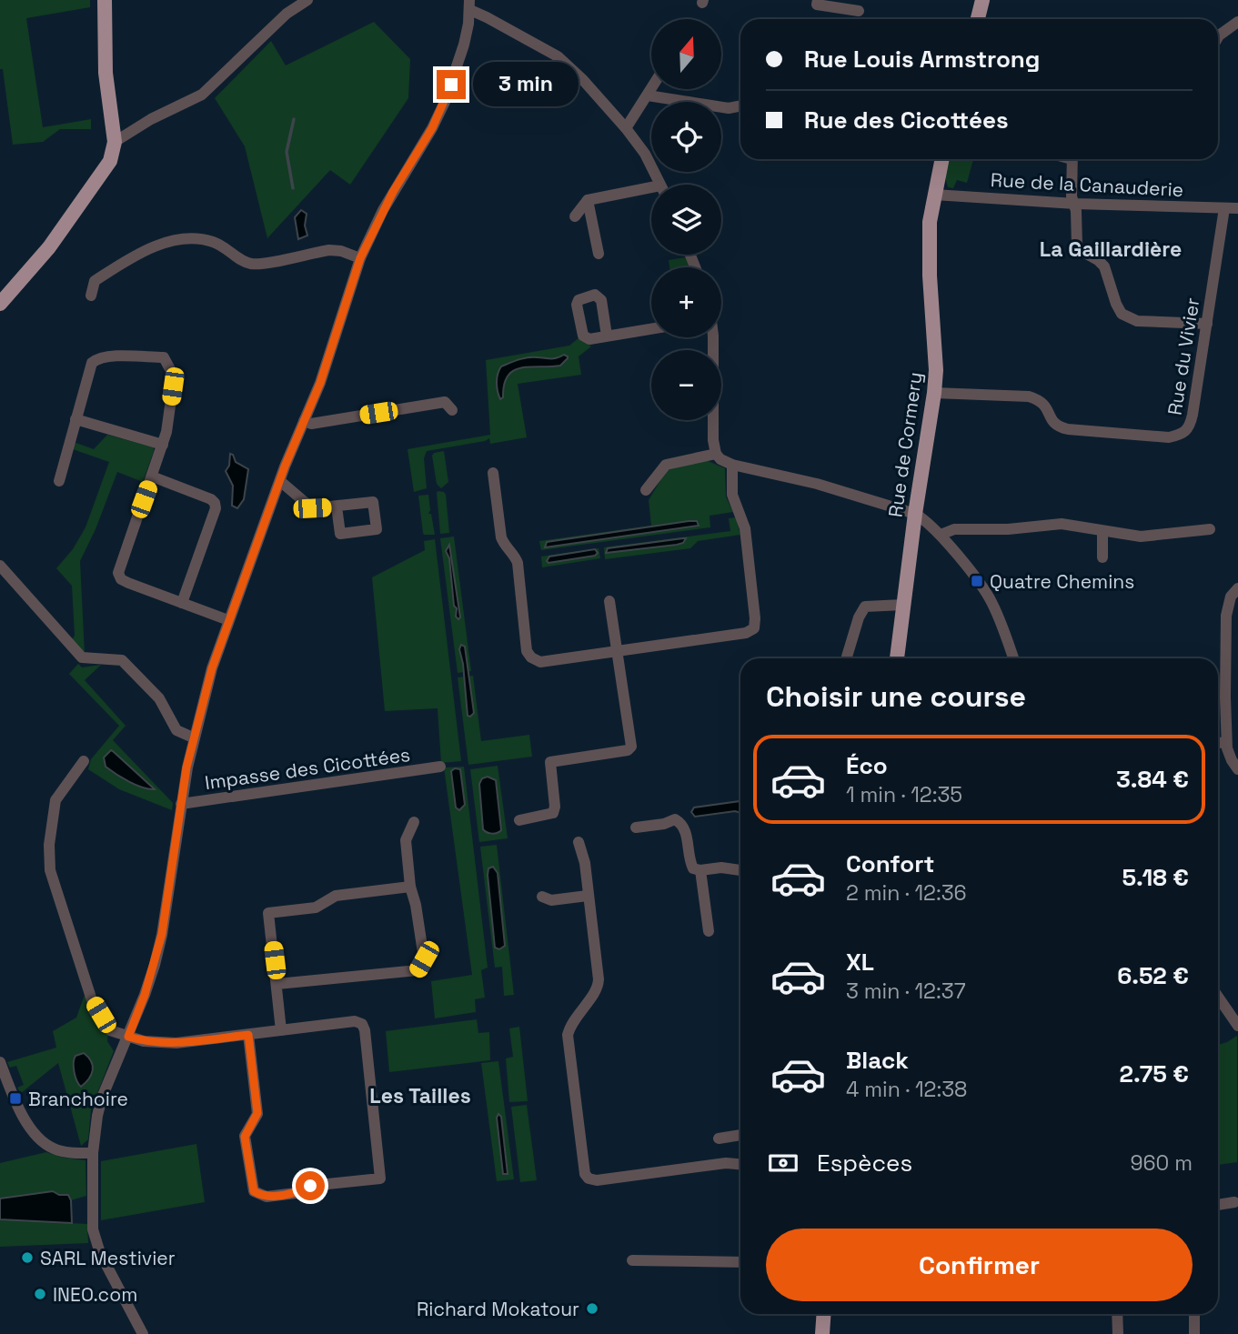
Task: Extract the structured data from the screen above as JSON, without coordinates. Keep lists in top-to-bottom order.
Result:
{
  "streets": {
    "main road": ["Rue de Cormery"],
    "street": ["Rue de la Canauderie", "Rue du Vivier", "Impasse des Cicottées"]
  },
  "crossings": [
    ["Rue de la Canauderie", "Rue du Vivier"],
    ["Rue de la Canauderie", "Rue de Cormery"],
    ["Rue du Vivier", "Rue de Cormery"]
  ],
  "districts": ["La Gaillardière", "Les Tailles"],
  "places": {
    "transit": ["Quatre Chemins", "Branchoire"],
    "other": ["SARL Mestivier", "INEO.com", "Richard Mokatour"]
  },
  "north": "top",
  "page": {
    "map_buttons": ["+", "−"],
    "banner": ["Rue Louis Armstrong", "Rue des Cicottées"],
    "bubble": "3 min",
    "heading": "Choisir une course",
    "list": [
      {
        "name": "Éco",
        "note": "1 min · 12:35",
        "value": "3.84 €"
      },
      {
        "name": "Confort",
        "note": "2 min · 12:36",
        "value": "5.18 €"
      },
      {
        "name": "XL",
        "note": "3 min · 12:37",
        "value": "6.52 €"
      },
      {
        "name": "Black",
        "note": "4 min · 12:38",
        "value": "2.75 €"
      }
    ],
    "pay": ["Espèces", "960 m"],
    "buttons": "Confirmer"
  }
}
